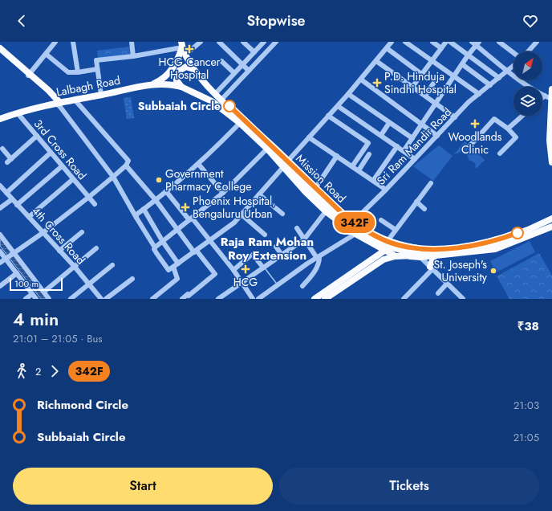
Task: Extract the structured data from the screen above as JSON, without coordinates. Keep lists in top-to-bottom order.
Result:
{
  "streets": {
    "main road": ["Lalbagh Road", "Mission Road"],
    "street": ["Sri Ram Mandir Road", "3rd Cross Road", "4th Cross Road"]
  },
  "crossings": [
    ["Lalbagh Road", "3rd Cross Road"],
    ["Lalbagh Road", "Mission Road"],
    ["Sri Ram Mandir Road", "Mission Road"]
  ],
  "districts": ["Raja Ram Mohan Roy Extension"],
  "places": {
    "health": [
      "HCG Cancer Hospital",
      "P.D. Hinduja Sindhi Hospital",
      "Woodlands Clinic",
      "Phoenix Hospital, Bengaluru Urban",
      "HCG"
    ],
    "other": ["Subbaiah Circle", "Government Pharmacy College", "St. Joseph's University"]
  },
  "lines": ["bus line 342F"],
  "scale_bar": "100 m",
  "north": "top right",
  "page": {
    "header": "Stopwise",
    "on_map": "342F",
    "scale": "100 m",
    "heading": ["4 min", "21:01 – 21:05 · Bus", "₹38"],
    "legs": ["2", "342F"],
    "list": [
      {
        "name": "Richmond Circle",
        "value": "21:03"
      },
      {
        "name": "Subbaiah Circle",
        "value": "21:05"
      }
    ],
    "buttons": ["Start", "Tickets"]
  }
}
